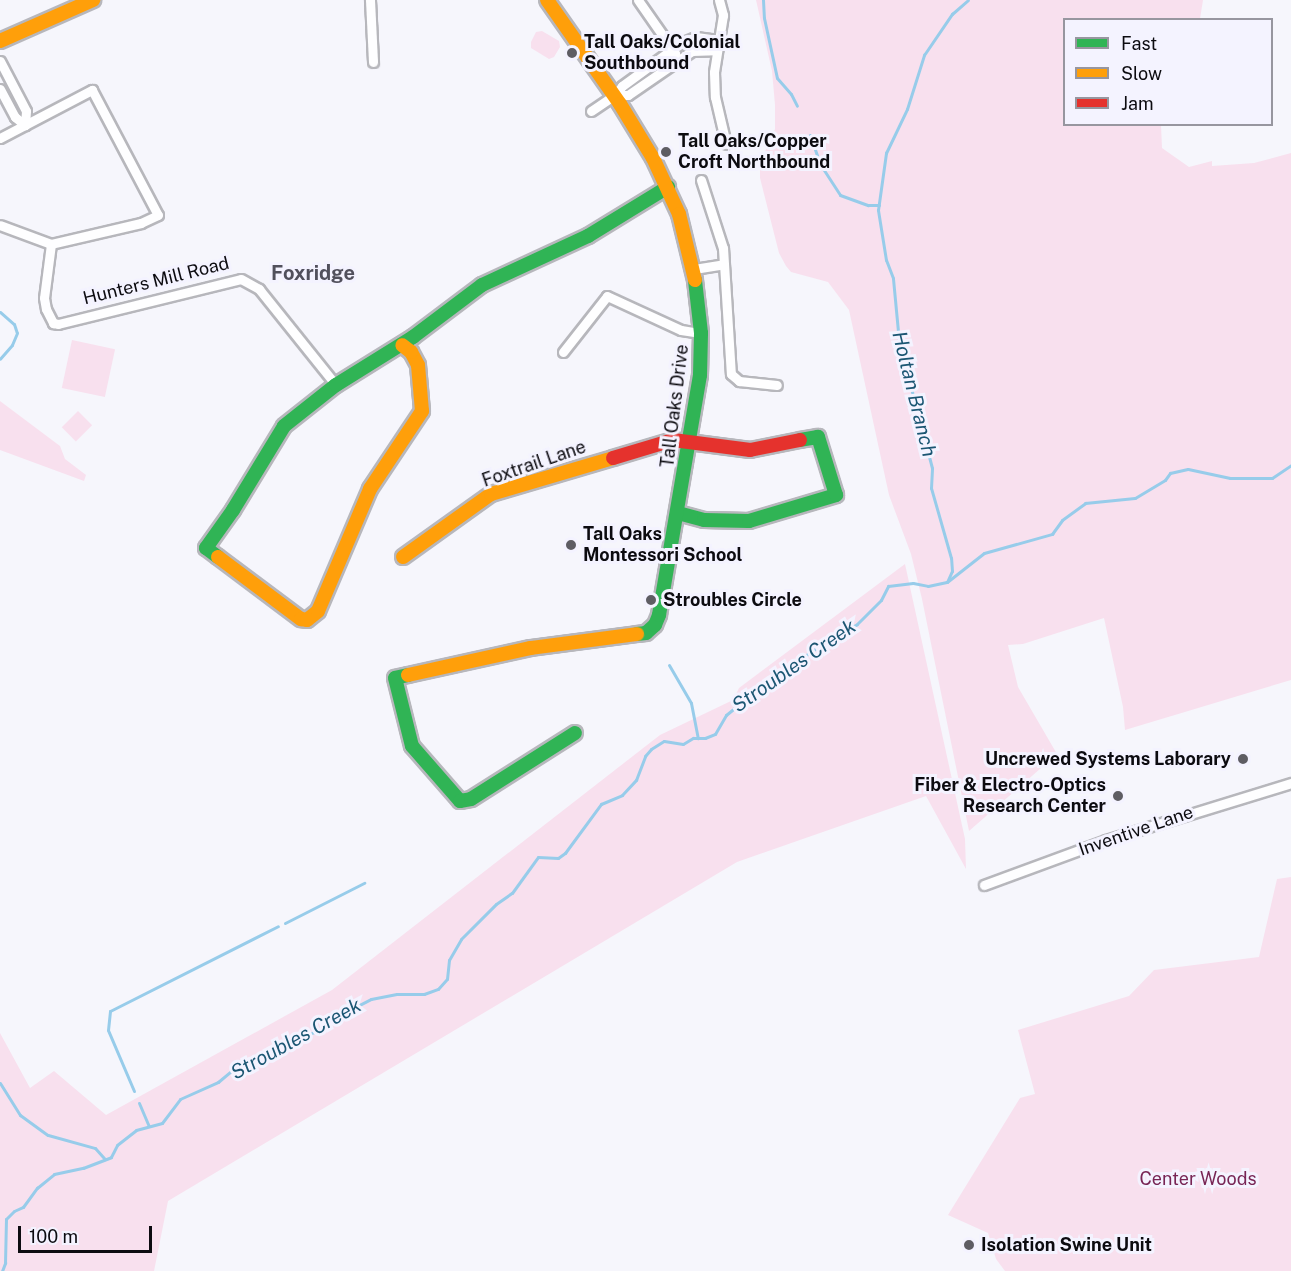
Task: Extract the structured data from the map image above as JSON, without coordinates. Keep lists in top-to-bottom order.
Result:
{
  "streets": {
    "street": [
      "Hunters Mill Road",
      "Tall Oaks Drive",
      "Foxtrail Lane",
      "Inventive Lane"
    ]
  },
  "crossings": [
    ["Tall Oaks Drive", "Foxtrail Lane"]
  ],
  "districts": ["Foxridge"],
  "water": ["Holtan Branch", "Stroubles Creek"],
  "parks": ["Center Woods"],
  "places": [
    "Tall Oaks/Colonial Southbound",
    "Tall Oaks/Copper Croft Northbound",
    "Tall Oaks Montessori School",
    "Stroubles Circle",
    "Uncrewed Systems Laborary",
    "Fiber & Electro-Optics Research Center",
    "Isolation Swine Unit"
  ],
  "legend": ["Fast", "Slow", "Jam"],
  "scale_bar": "100 m"
}
